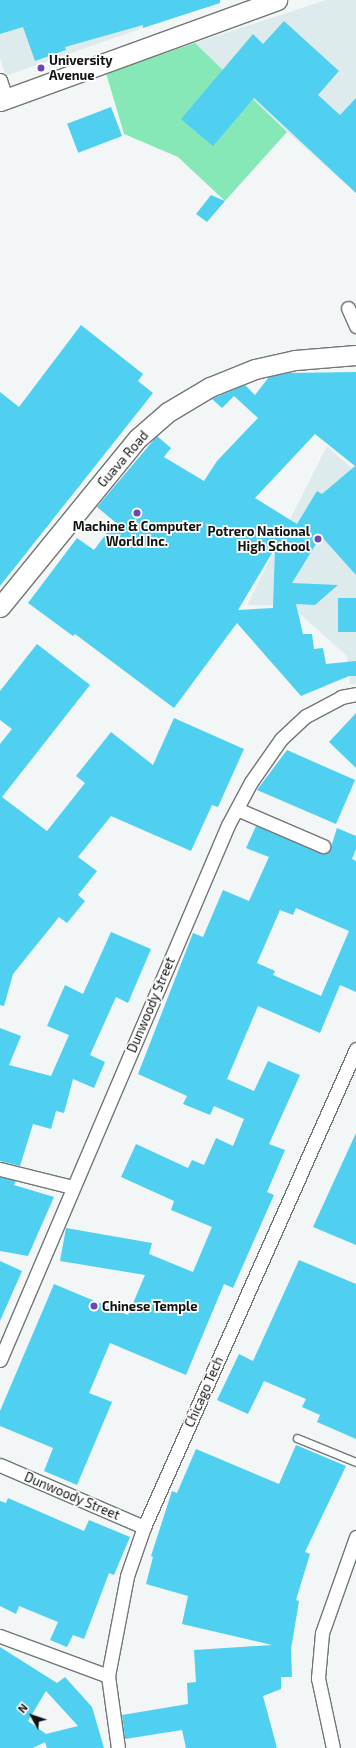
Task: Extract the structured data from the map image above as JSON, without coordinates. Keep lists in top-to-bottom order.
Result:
{
  "streets": {
    "street": ["Guava Road", "Dunwoody Street", "Chicago Tech"]
  },
  "crossings": [
    ["Dunwoody Street", "Chicago Tech"]
  ],
  "places": [
    "University Avenue",
    "Machine & Computer World Inc.",
    "Potrero National High School",
    "Chinese Temple"
  ],
  "north": "top left"
}
